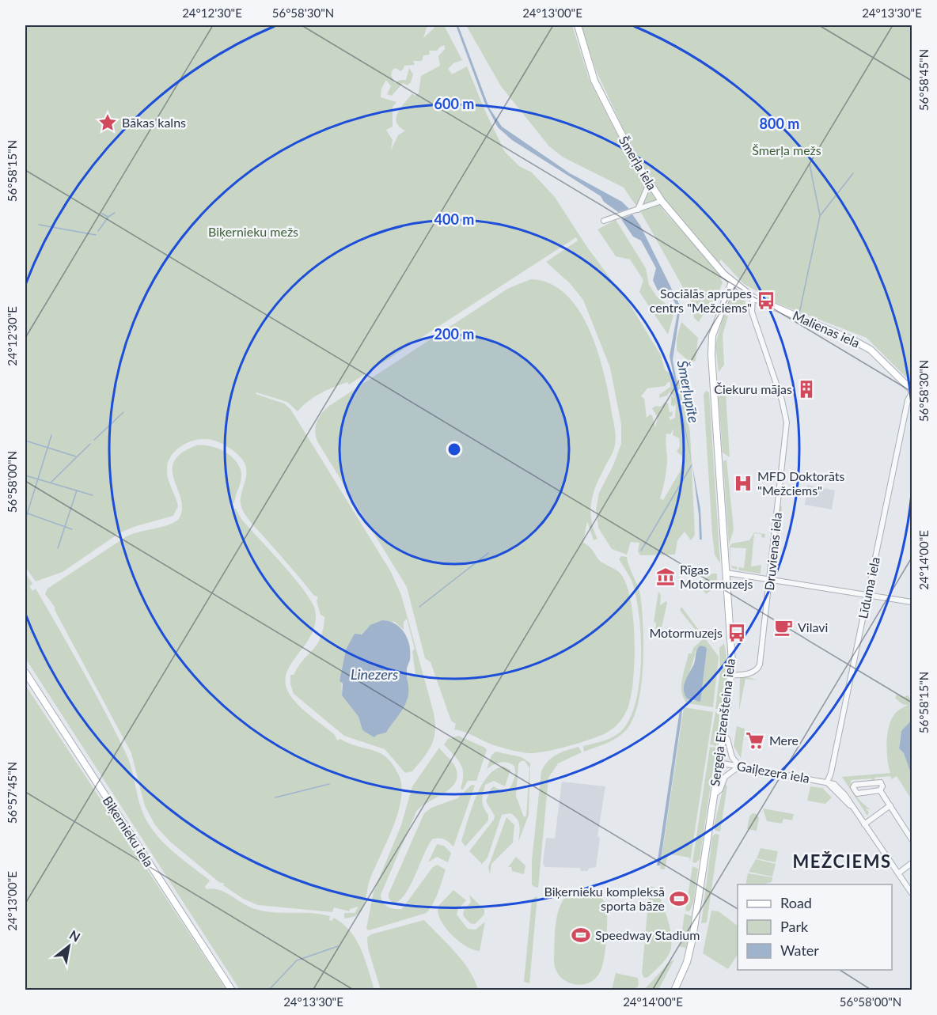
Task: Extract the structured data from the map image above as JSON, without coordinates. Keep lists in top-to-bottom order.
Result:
{
  "streets": {
    "street": [
      "Šmerļa iela",
      "Malienas iela",
      "Druvienas iela",
      "Līduma iela",
      "Sergeja Eizenšteina iela",
      "Gaiļezera iela",
      "Biķernieku iela"
    ]
  },
  "crossings": [
    ["Šmerļa iela", "Malienas iela"],
    ["Šmerļa iela", "Sergeja Eizenšteina iela"],
    ["Malienas iela", "Druvienas iela"],
    ["Malienas iela", "Līduma iela"],
    ["Malienas iela", "Sergeja Eizenšteina iela"],
    ["Druvienas iela", "Sergeja Eizenšteina iela"],
    ["Līduma iela", "Gaiļezera iela"],
    ["Sergeja Eizenšteina iela", "Gaiļezera iela"]
  ],
  "districts": ["MEŽCIEMS"],
  "water": ["Šmerļupīte", "Linezers"],
  "parks": ["Šmerļa mežs", "Biķernieku mežs"],
  "places": {
    "place": ["Bākas kalns"],
    "bus stop": ["Sociālās aprūpes centrs \"Mežciems\"", "Motormuzejs"],
    "building": ["Čiekuru mājas"],
    "hospital": ["MFD Doktorāts \"Mežciems\""],
    "museum": ["Rīgas Motormuzejs"],
    "cafe": ["Vilavi"],
    "supermarket": ["Mere"],
    "sports": ["Biķernieku kompleksā sporta bāze", "Speedway Stadium"]
  },
  "legend": ["Road", "Park", "Water"],
  "north": "top right",
  "coordinates": [
    "24°12'30\"E",
    "56°58'30\"N",
    "24°13'00\"E",
    "24°13'30\"E",
    "56°58'45\"N",
    "56°58'15\"N",
    "56°58'00\"N",
    "24°14'00\"E",
    "56°57'45\"N"
  ],
  "rings": [
    "600 m",
    "800 m",
    "400 m",
    "200 m"
  ]
}
